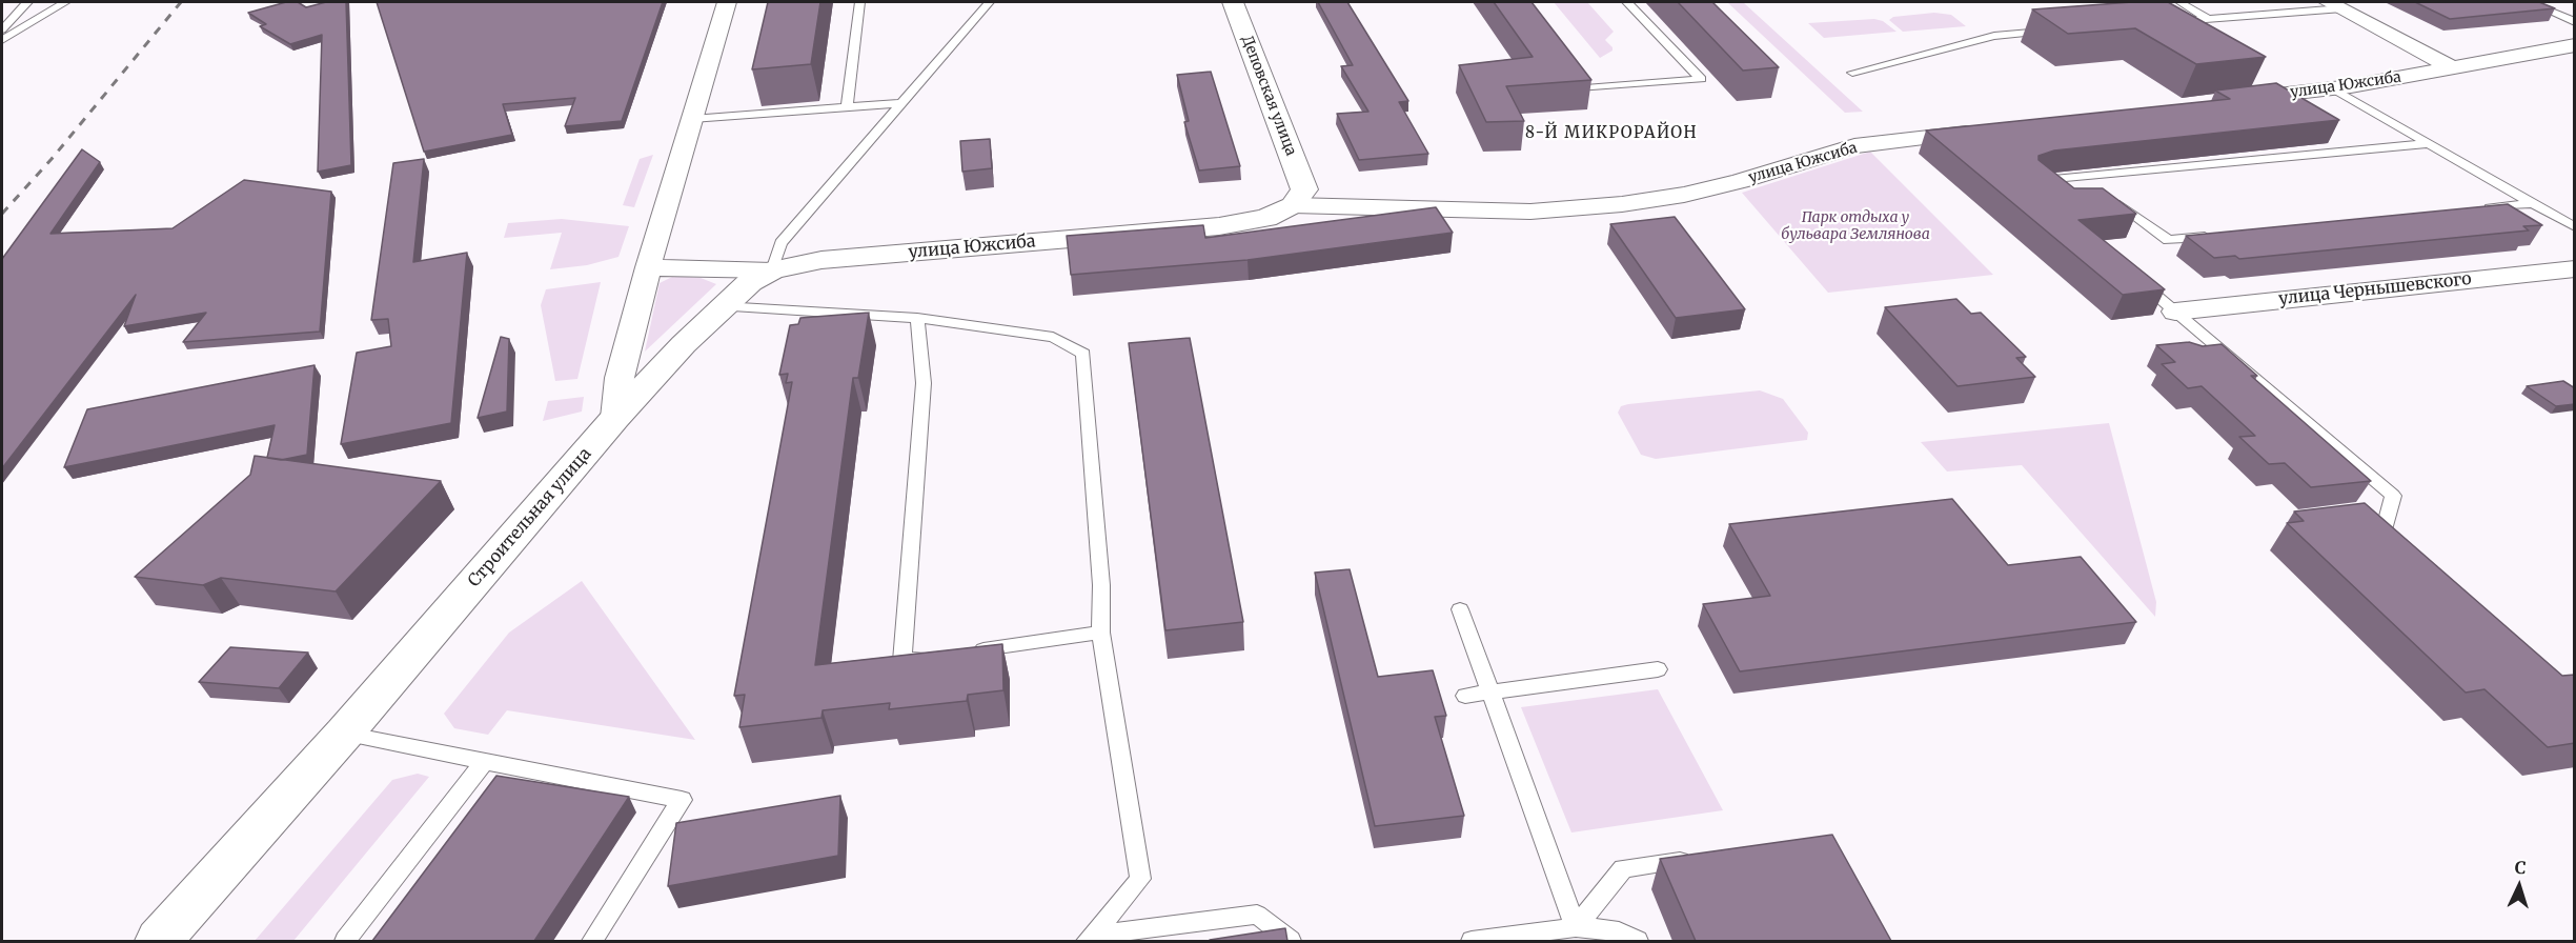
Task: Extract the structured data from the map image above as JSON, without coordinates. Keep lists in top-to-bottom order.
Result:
{
  "streets": {
    "street": [
      "улица Южсиба",
      "Деповская улица",
      "улица Чернышевского",
      "Строительная улица"
    ]
  },
  "crossings": [
    ["улица Южсиба", "Деповская улица"],
    ["улица Южсиба", "Строительная улица"]
  ],
  "districts": ["8-Й МИКРОРАЙОН"],
  "parks": ["Парк отдыха у бульвара Землянова"],
  "north": "top"
}
